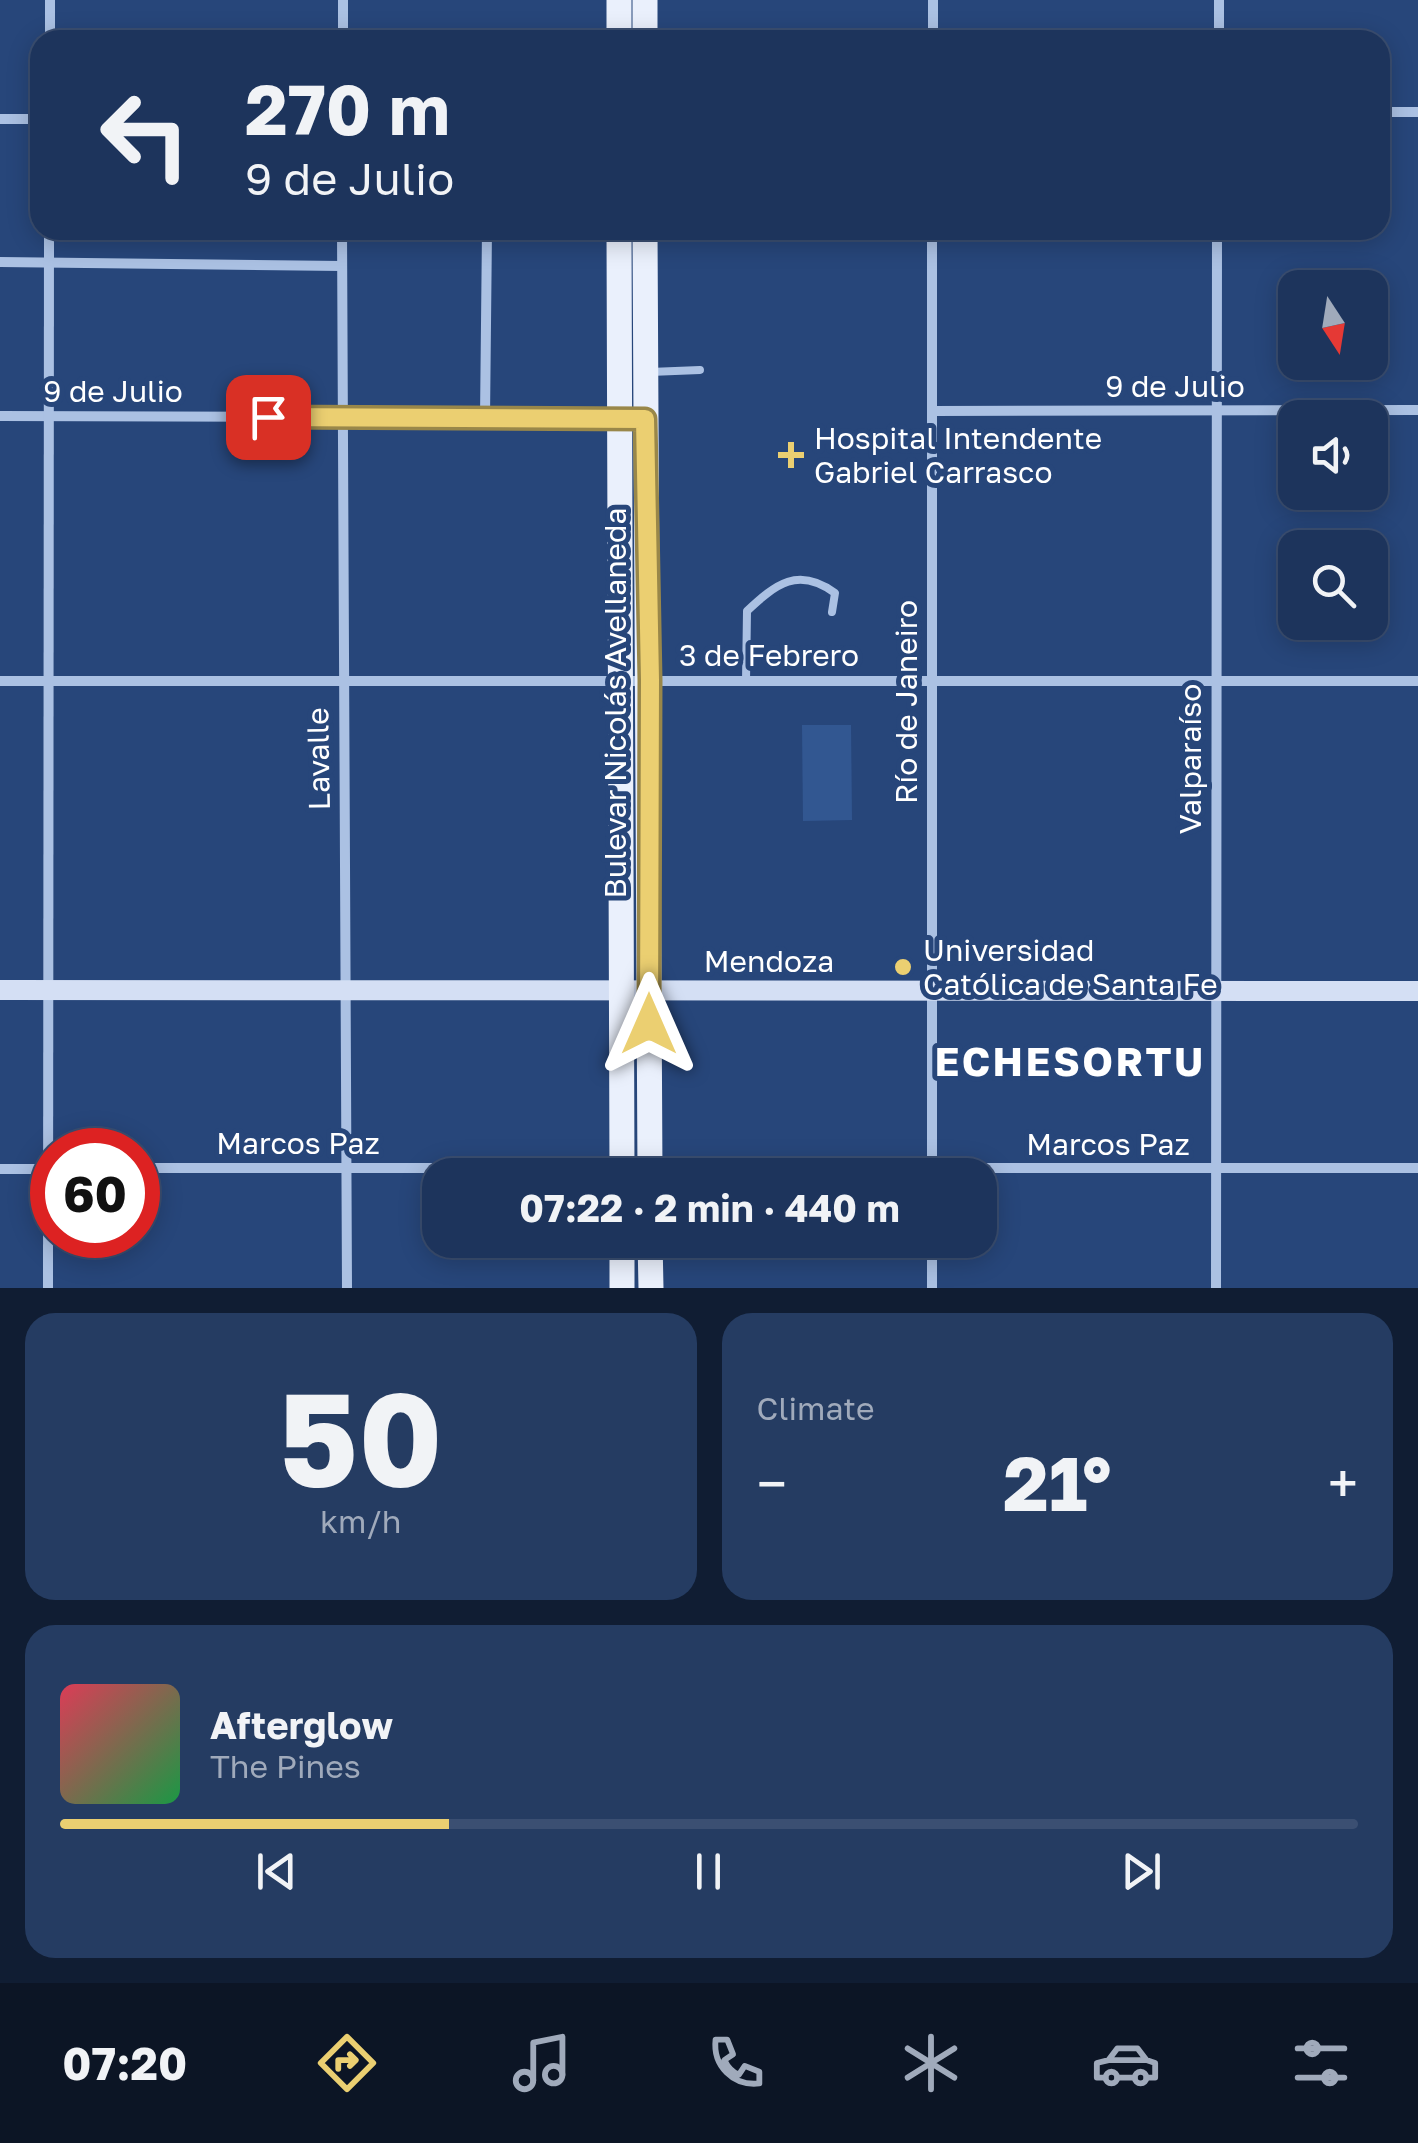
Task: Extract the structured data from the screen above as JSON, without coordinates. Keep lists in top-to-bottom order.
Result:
{
  "streets": {
    "main road": ["Bulevar Nicolás Avellaneda", "Mendoza"],
    "street": [
      "9 de Julio",
      "3 de Febrero",
      "Río de Janeiro",
      "Lavalle",
      "Valparaíso",
      "Marcos Paz"
    ]
  },
  "crossings": [
    ["9 de Julio", "Río de Janeiro"],
    ["9 de Julio", "Bulevar Nicolás Avellaneda"],
    ["9 de Julio", "Lavalle"],
    ["9 de Julio", "Valparaíso"],
    ["3 de Febrero", "Río de Janeiro"],
    ["3 de Febrero", "Bulevar Nicolás Avellaneda"],
    ["3 de Febrero", "Lavalle"],
    ["3 de Febrero", "Valparaíso"],
    ["Río de Janeiro", "Mendoza"],
    ["Bulevar Nicolás Avellaneda", "Mendoza"],
    ["Lavalle", "Mendoza"],
    ["Lavalle", "Marcos Paz"],
    ["Valparaíso", "Mendoza"],
    ["Valparaíso", "Marcos Paz"]
  ],
  "districts": ["ECHESORTU"],
  "places": {
    "health": ["Hospital Intendente Gabriel Carrasco"],
    "other": ["Universidad Católica de Santa Fe"]
  },
  "north": "bottom",
  "page": {
    "turn": ["270 m", "9 de Julio"],
    "limit": "60",
    "trip": "07:22 · 2 min · 440 m",
    "tile": [
      ["50", "km/h"],
      "Climate"
    ],
    "heat": ["−", "21°", "+"],
    "song": ["Afterglow", "The Pines"],
    "tabs": "07:20"
  }
}
